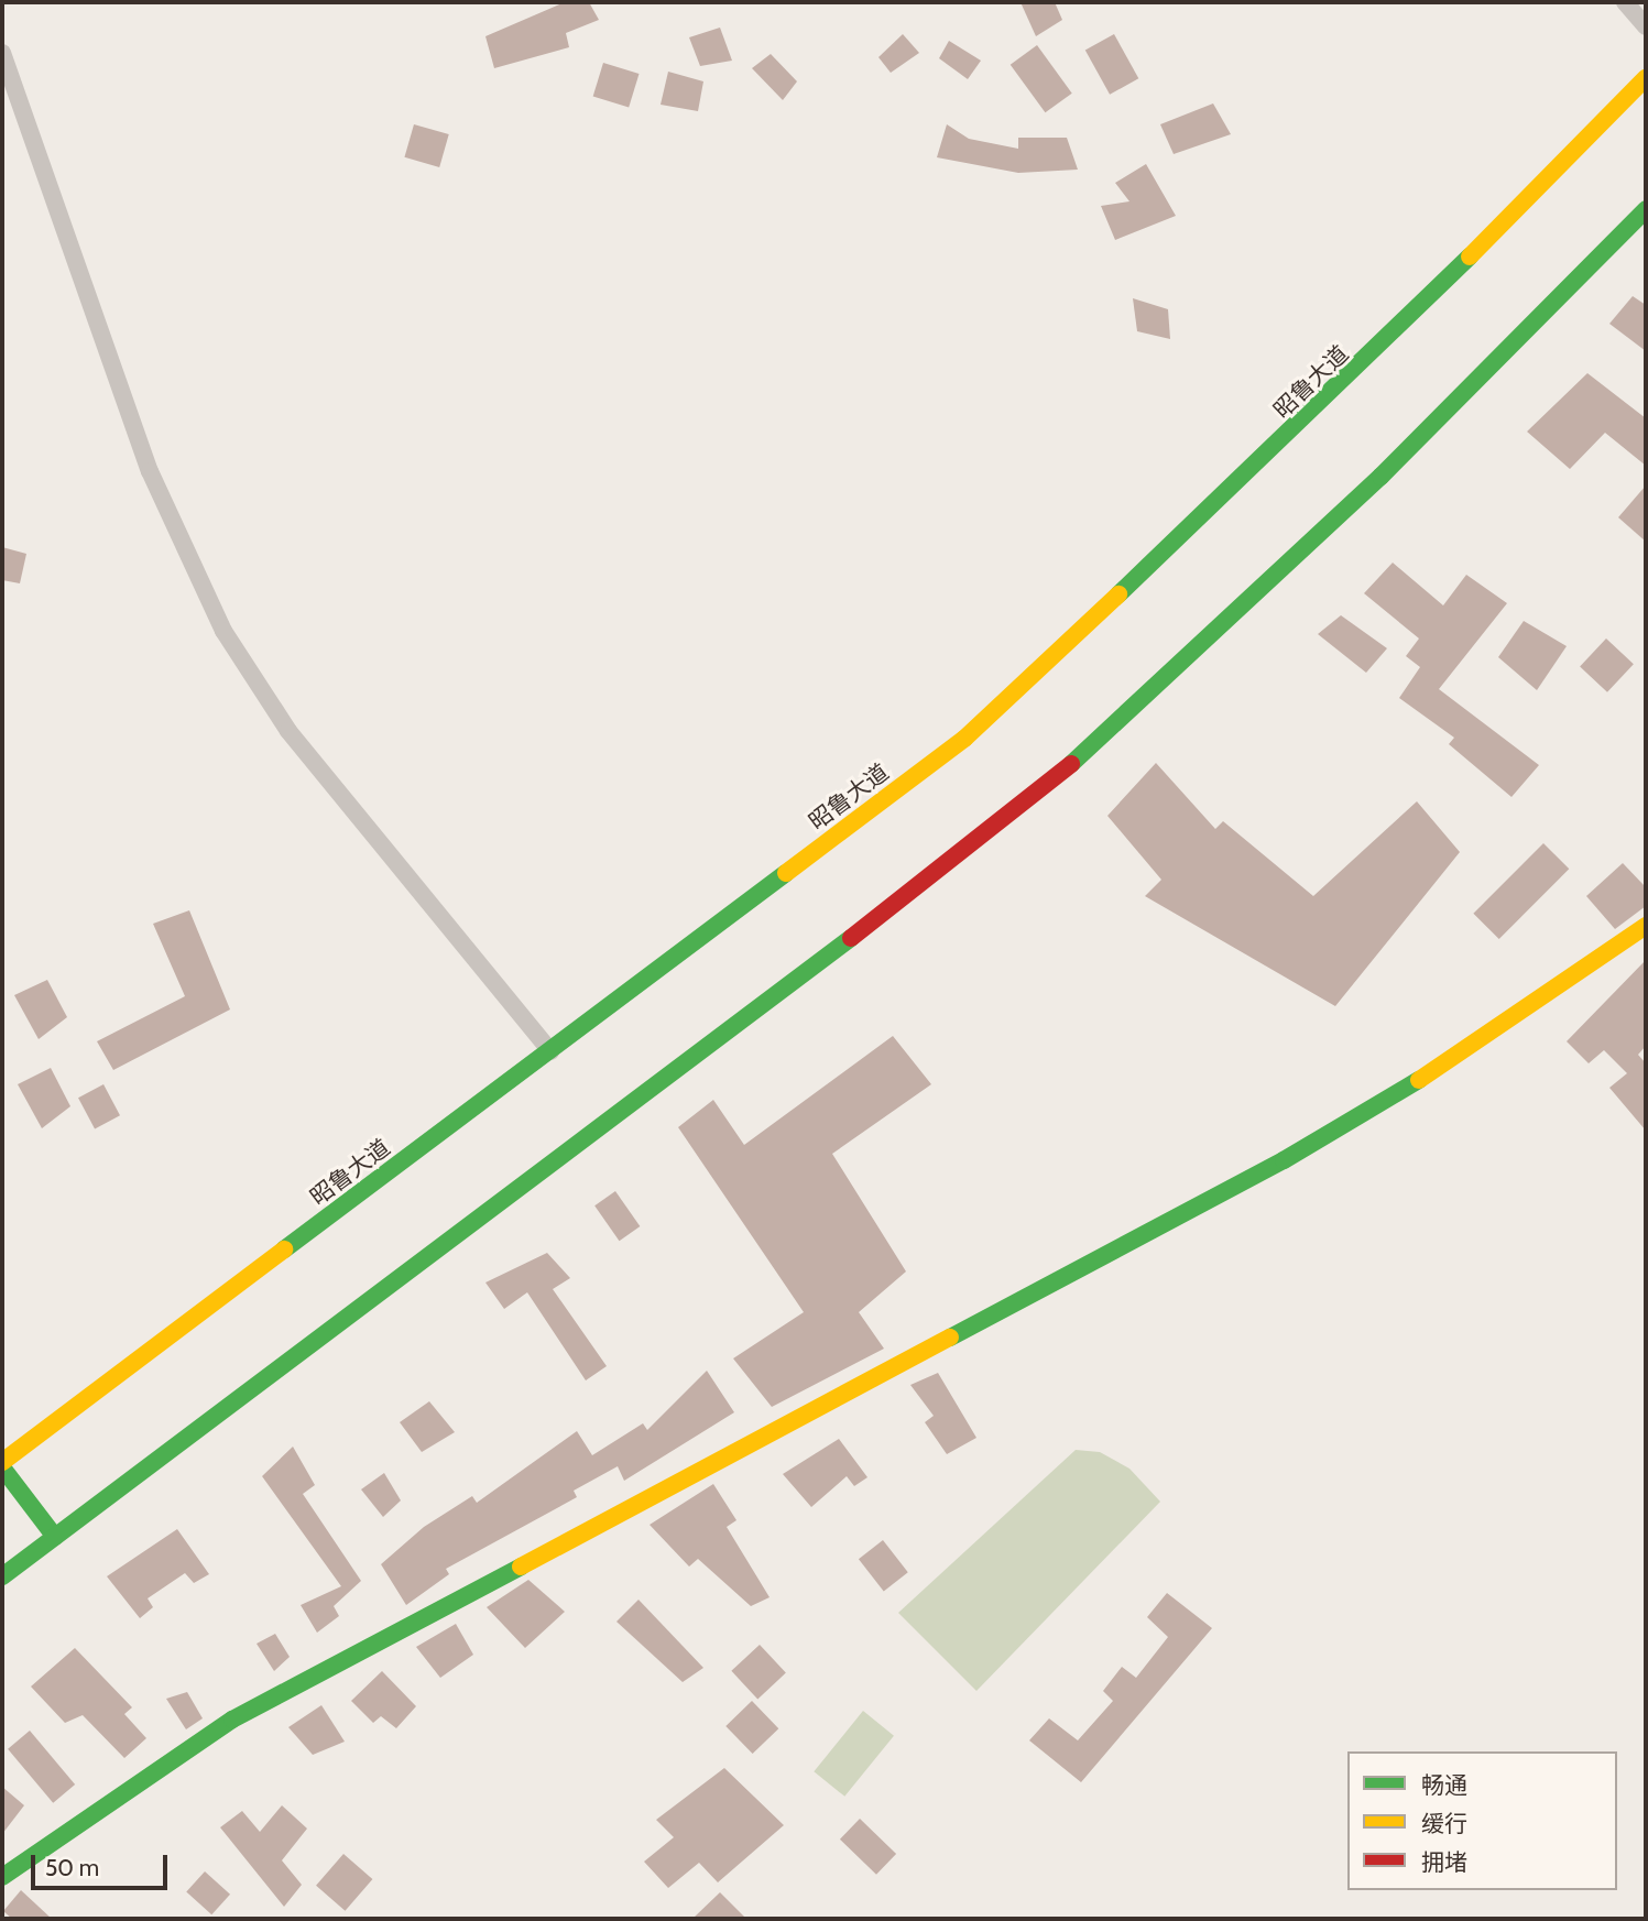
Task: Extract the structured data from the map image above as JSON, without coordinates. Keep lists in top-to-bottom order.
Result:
{
  "streets": {
    "main road": ["昭鲁大道"]
  },
  "legend": ["畅通", "缓行", "拥堵"],
  "scale_bar": "50 m"
}
